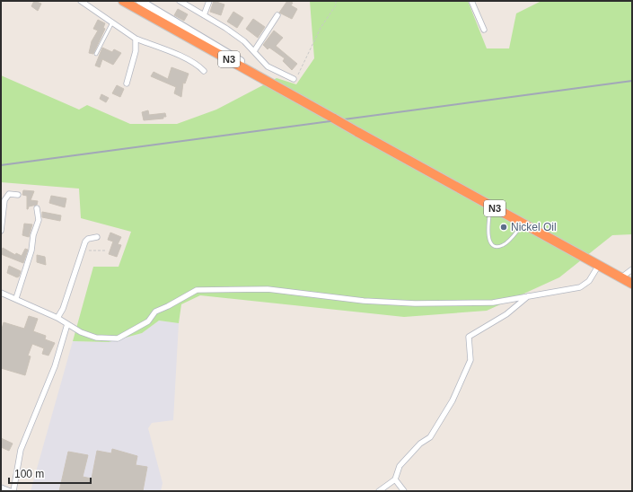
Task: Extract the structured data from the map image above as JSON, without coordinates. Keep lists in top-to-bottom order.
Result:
{
  "streets": {
    "highway": ["N3"]
  },
  "places": ["Nickel Oil"],
  "scale_bar": "100 m"
}
